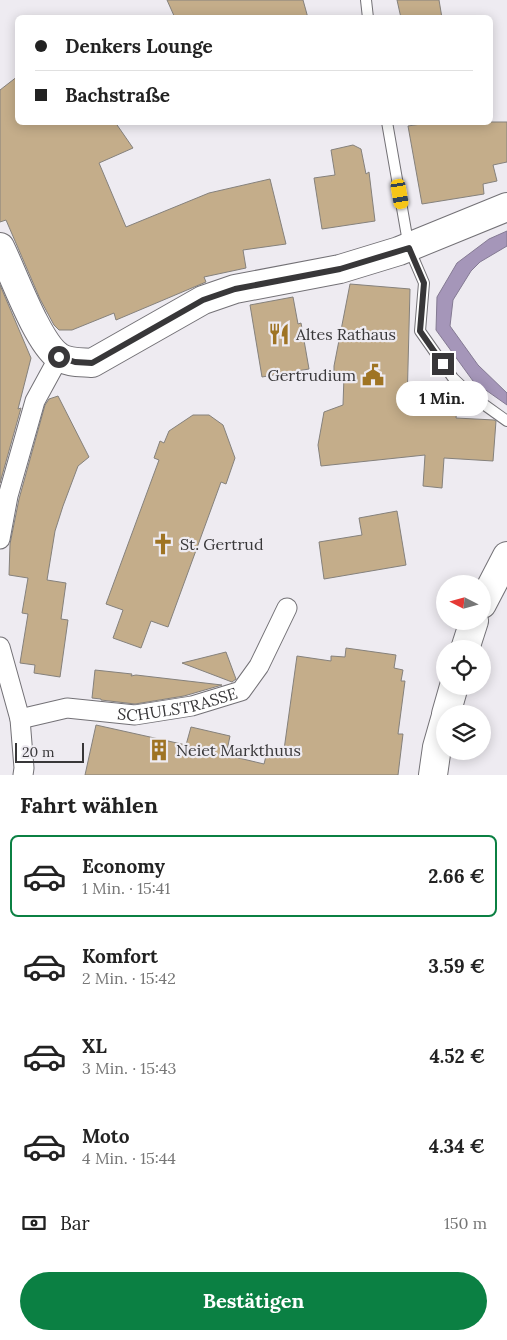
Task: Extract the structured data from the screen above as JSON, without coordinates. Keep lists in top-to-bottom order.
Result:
{
  "streets": {
    "street": ["SCHULSTRASSE"]
  },
  "places": {
    "restaurant": ["Altes Rathaus"],
    "public building": ["Gertrudium"],
    "church": ["St. Gertrud"],
    "building": ["Neiet Markthuus"]
  },
  "scale_bar": "20 m",
  "north": "left",
  "page": {
    "banner": ["Denkers Lounge", "Bachstraße"],
    "bubble": "1 Min.",
    "scale": "20 m",
    "heading": "Fahrt wählen",
    "list": [
      {
        "name": "Economy",
        "note": "1 Min. · 15:41",
        "value": "2.66 €"
      },
      {
        "name": "Komfort",
        "note": "2 Min. · 15:42",
        "value": "3.59 €"
      },
      {
        "name": "XL",
        "note": "3 Min. · 15:43",
        "value": "4.52 €"
      },
      {
        "name": "Moto",
        "note": "4 Min. · 15:44",
        "value": "4.34 €"
      }
    ],
    "pay": ["Bar", "150 m"],
    "buttons": "Bestätigen"
  }
}
